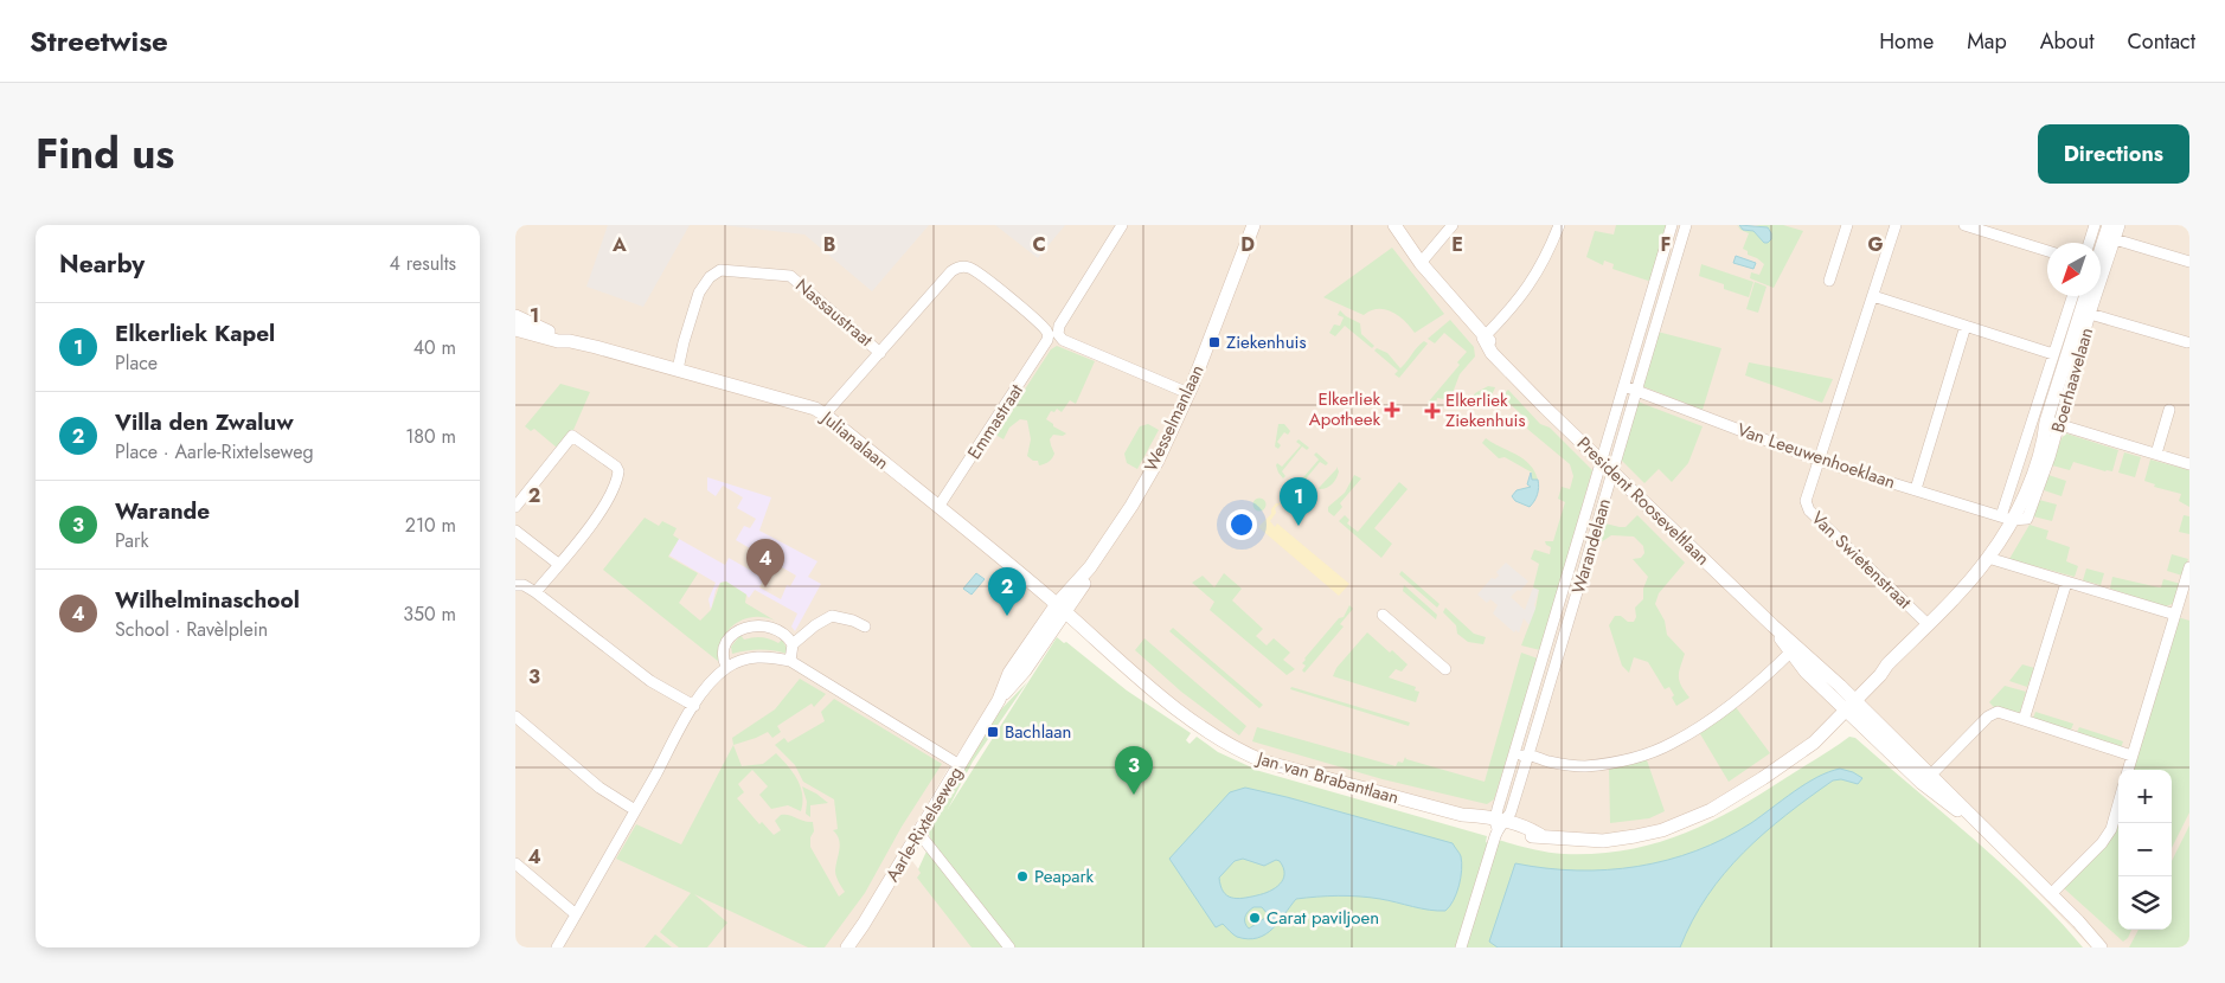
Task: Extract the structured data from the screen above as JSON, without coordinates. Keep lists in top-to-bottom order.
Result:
{
  "streets": {
    "main road": [
      "Boerhaavelaan",
      "Wesselmanlaan",
      "Julianalaan",
      "President Rooseveltlaan",
      "Jan van Brabantlaan",
      "Aarle-Rixtelseweg"
    ],
    "street": [
      "Nassaustraat",
      "Emmastraat",
      "Van Leeuwenhoeklaan",
      "Warandelaan",
      "Van Swietenstraat"
    ]
  },
  "crossings": [
    ["Nassaustraat", "Julianalaan"],
    ["Boerhaavelaan", "Van Leeuwenhoeklaan"],
    ["Boerhaavelaan", "President Rooseveltlaan"],
    ["Boerhaavelaan", "Van Swietenstraat"],
    ["Boerhaavelaan", "Jan van Brabantlaan"],
    ["Wesselmanlaan", "Julianalaan"],
    ["Wesselmanlaan", "Jan van Brabantlaan"],
    ["Wesselmanlaan", "Aarle-Rixtelseweg"],
    ["Emmastraat", "Julianalaan"],
    ["Julianalaan", "Jan van Brabantlaan"],
    ["Julianalaan", "Aarle-Rixtelseweg"],
    ["Van Leeuwenhoeklaan", "Warandelaan"],
    ["Van Leeuwenhoeklaan", "Van Swietenstraat"],
    ["President Rooseveltlaan", "Warandelaan"],
    ["President Rooseveltlaan", "Jan van Brabantlaan"],
    ["Warandelaan", "Jan van Brabantlaan"],
    ["Jan van Brabantlaan", "Aarle-Rixtelseweg"]
  ],
  "places": {
    "transit": ["Ziekenhuis", "Bachlaan"],
    "health": ["Elkerliek Apotheek", "Elkerliek Ziekenhuis"],
    "other": ["Peapark", "Carat paviljoen"]
  },
  "north": "bottom left",
  "page": {
    "header": "Streetwise",
    "nav": [
      "Home",
      "Map",
      "About",
      "Contact"
    ],
    "title": "Find us",
    "buttons": "Directions",
    "heading": ["Nearby", "4 results"],
    "list": [
      {
        "mark": "1",
        "name": "Elkerliek Kapel",
        "note": "Place",
        "value": "40 m"
      },
      {
        "mark": "2",
        "name": "Villa den Zwaluw",
        "note": "Place · Aarle-Rixtelseweg",
        "value": "180 m"
      },
      {
        "mark": "3",
        "name": "Warande",
        "note": "Park",
        "value": "210 m"
      },
      {
        "mark": "4",
        "name": "Wilhelminaschool",
        "note": "School · Ravèlplein",
        "value": "350 m"
      }
    ],
    "pins": [
      "1",
      "4",
      "2",
      "3"
    ],
    "map_buttons": ["+", "−"]
  },
  "grid": {
    "columns": [
      "A",
      "B",
      "C",
      "D",
      "E",
      "F",
      "G"
    ],
    "rows": [
      "1",
      "2",
      "3",
      "4"
    ]
  }
}
